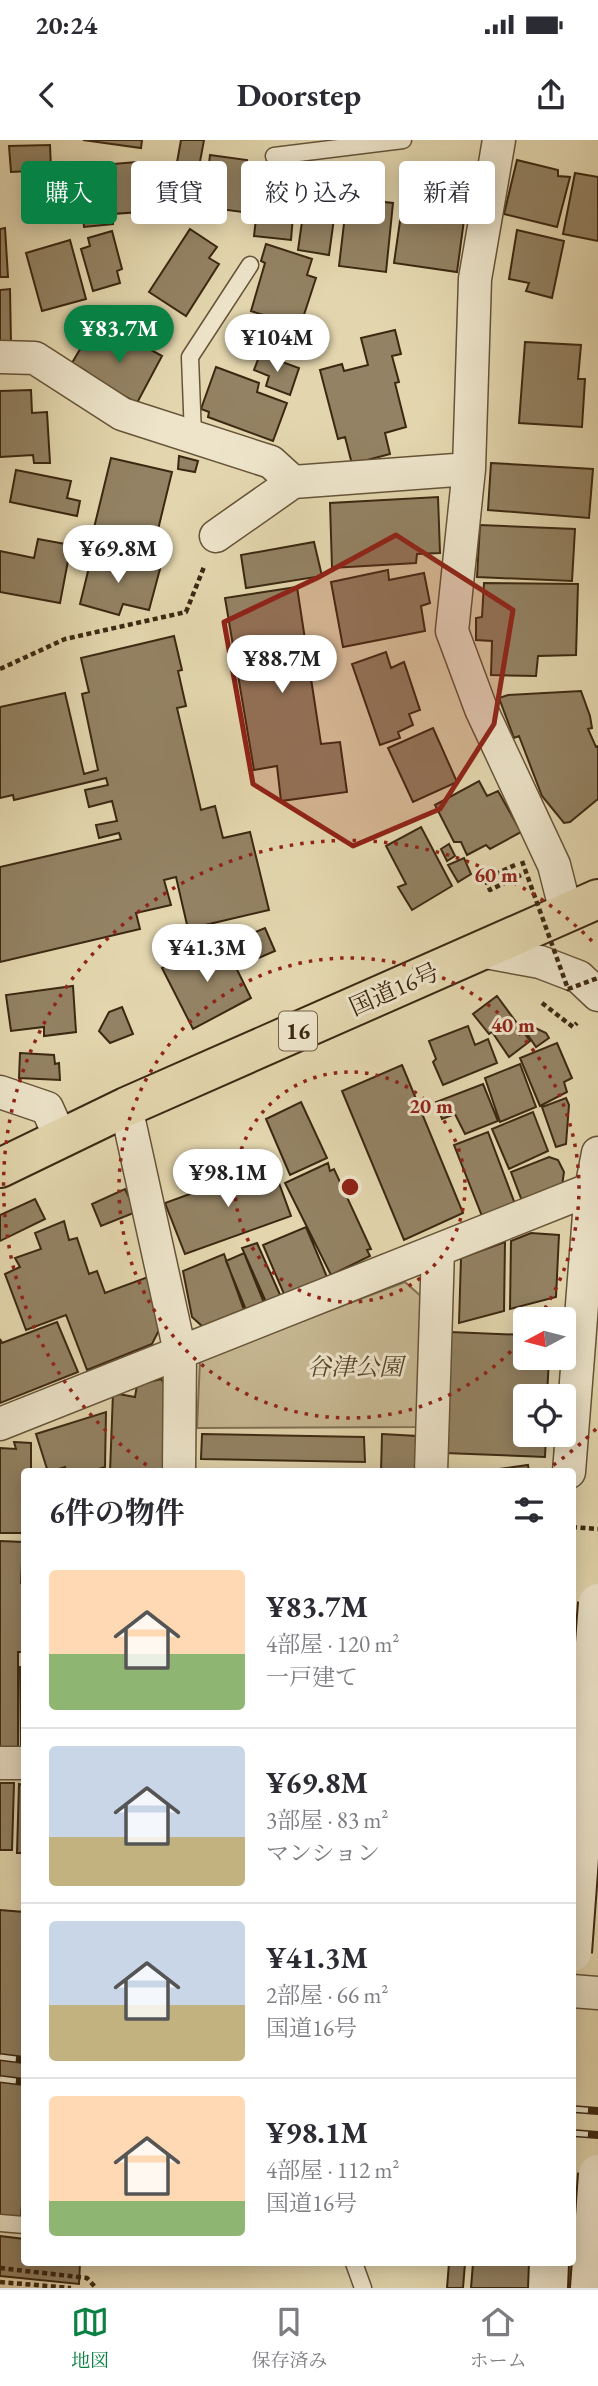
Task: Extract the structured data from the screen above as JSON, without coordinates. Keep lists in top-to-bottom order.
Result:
{
  "streets": {
    "highway": ["国道16号", "16"]
  },
  "parks": ["谷津公園"],
  "north": "left",
  "page": {
    "status": "20:24",
    "header": "Doorstep",
    "chip": [
      "購入",
      "賃貸",
      "絞り込み",
      "新着"
    ],
    "price": [
      "¥83.7M",
      "¥104M",
      "¥69.8M",
      "¥88.7M",
      "¥41.3M",
      "¥98.1M"
    ],
    "heading": "6件の物件",
    "list": [
      {
        "name": "¥83.7M",
        "note": "4部屋 · 120 m² · 一戸建て"
      },
      {
        "name": "¥69.8M",
        "note": "3部屋 · 83 m² · マンション"
      },
      {
        "name": "¥41.3M",
        "note": "2部屋 · 66 m² · 国道16号"
      },
      {
        "name": "¥98.1M",
        "note": "4部屋 · 112 m² · 国道16号"
      }
    ],
    "tabs": ["地図", "保存済み", "ホーム"]
  },
  "rings": ["60 m", "40 m", "20 m"]
}
